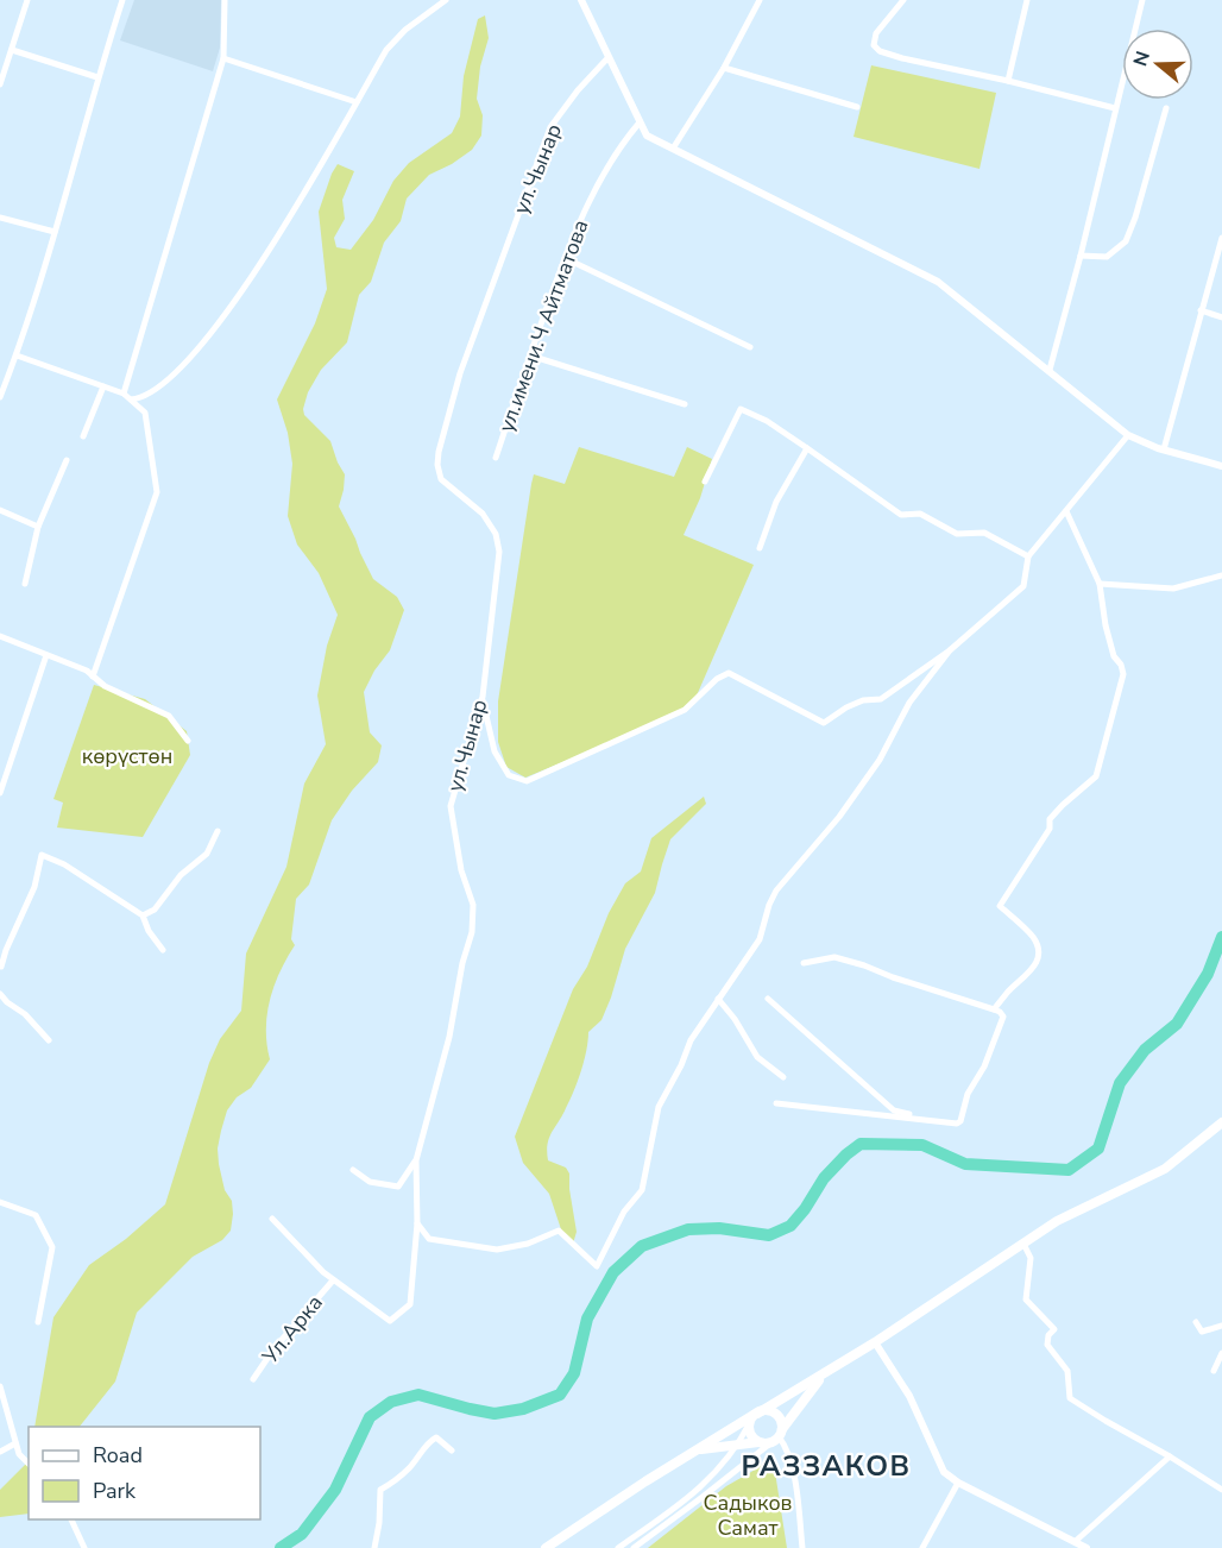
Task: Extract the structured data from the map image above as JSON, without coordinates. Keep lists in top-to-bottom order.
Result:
{
  "streets": {
    "street": ["ул.Чынар", "ул.имени.Ч Айтматова", "Ул.Арка"]
  },
  "crossings": [
    ["ул.Чынар", "Ул.Арка"]
  ],
  "districts": ["РАЗЗАКОВ"],
  "parks": ["көрүстөн", "Садыков Самат"],
  "legend": ["Road", "Park"],
  "north": "left"
}
